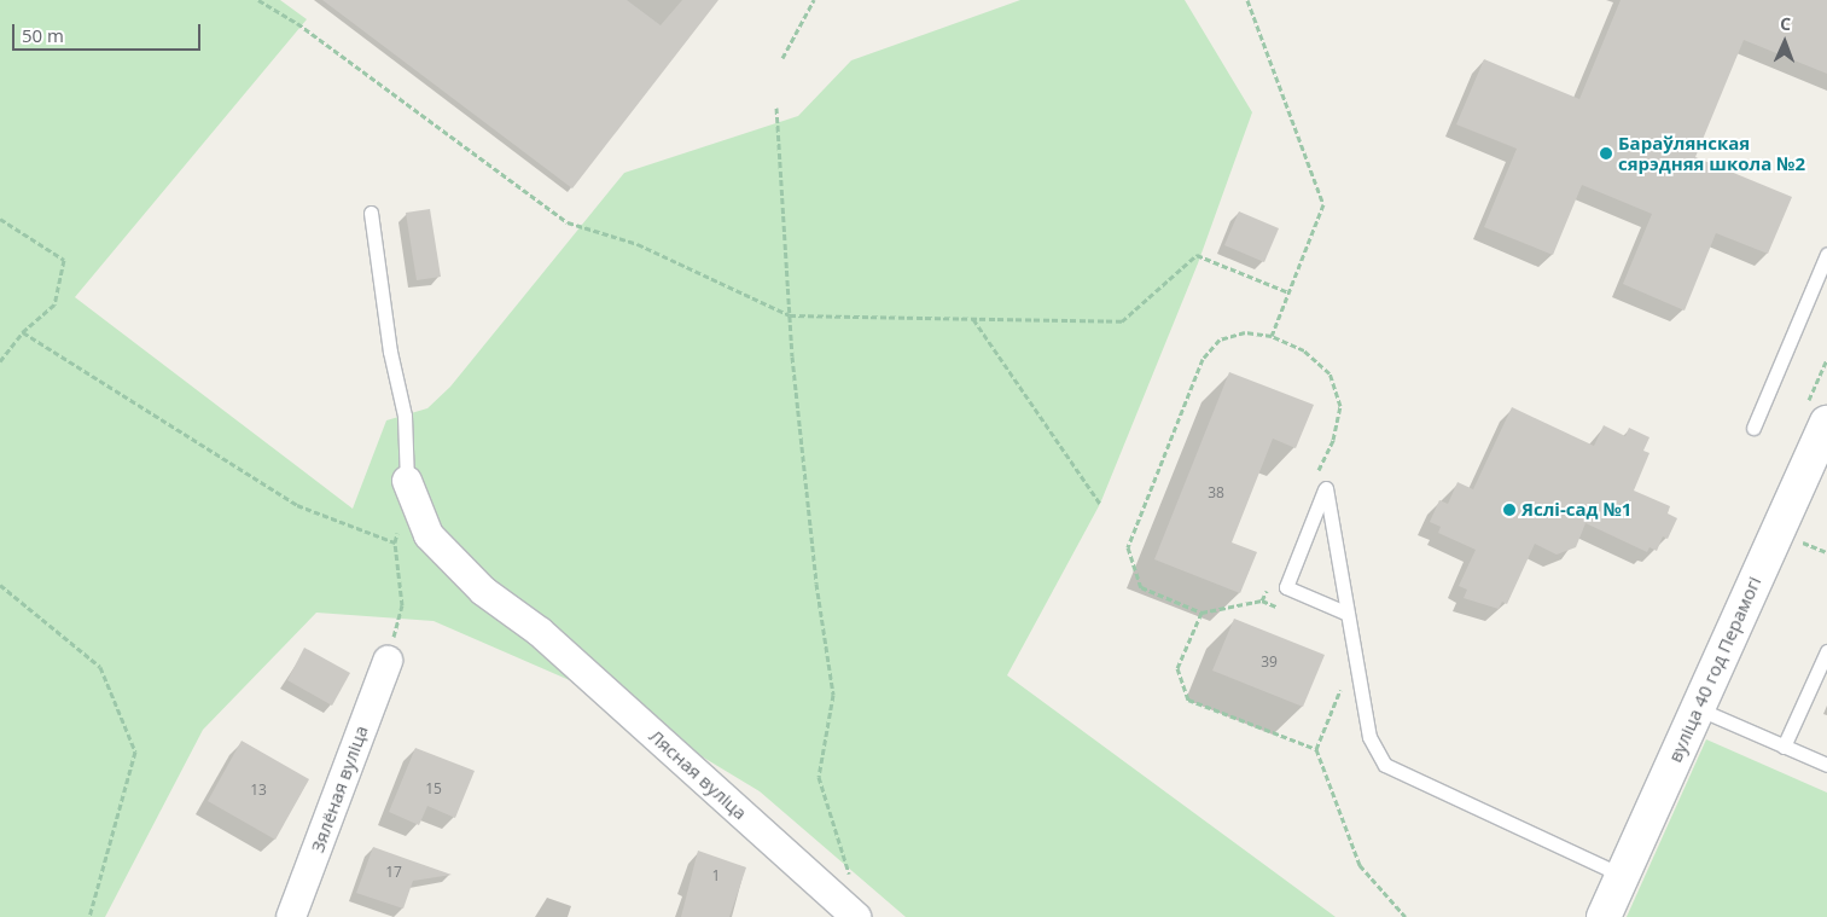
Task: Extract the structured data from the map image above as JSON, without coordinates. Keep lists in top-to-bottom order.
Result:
{
  "streets": {
    "street": ["вуліца 40 год Перамогі", "Лясная вуліца", "Зялёная вуліца"]
  },
  "places": ["Бараўлянская сярэдняя школа №2", "Яслі-сад №1"],
  "house_numbers": [
    "38",
    "39",
    "15",
    "13",
    "17",
    "1"
  ],
  "scale_bar": "50 m",
  "north": "top"
}
